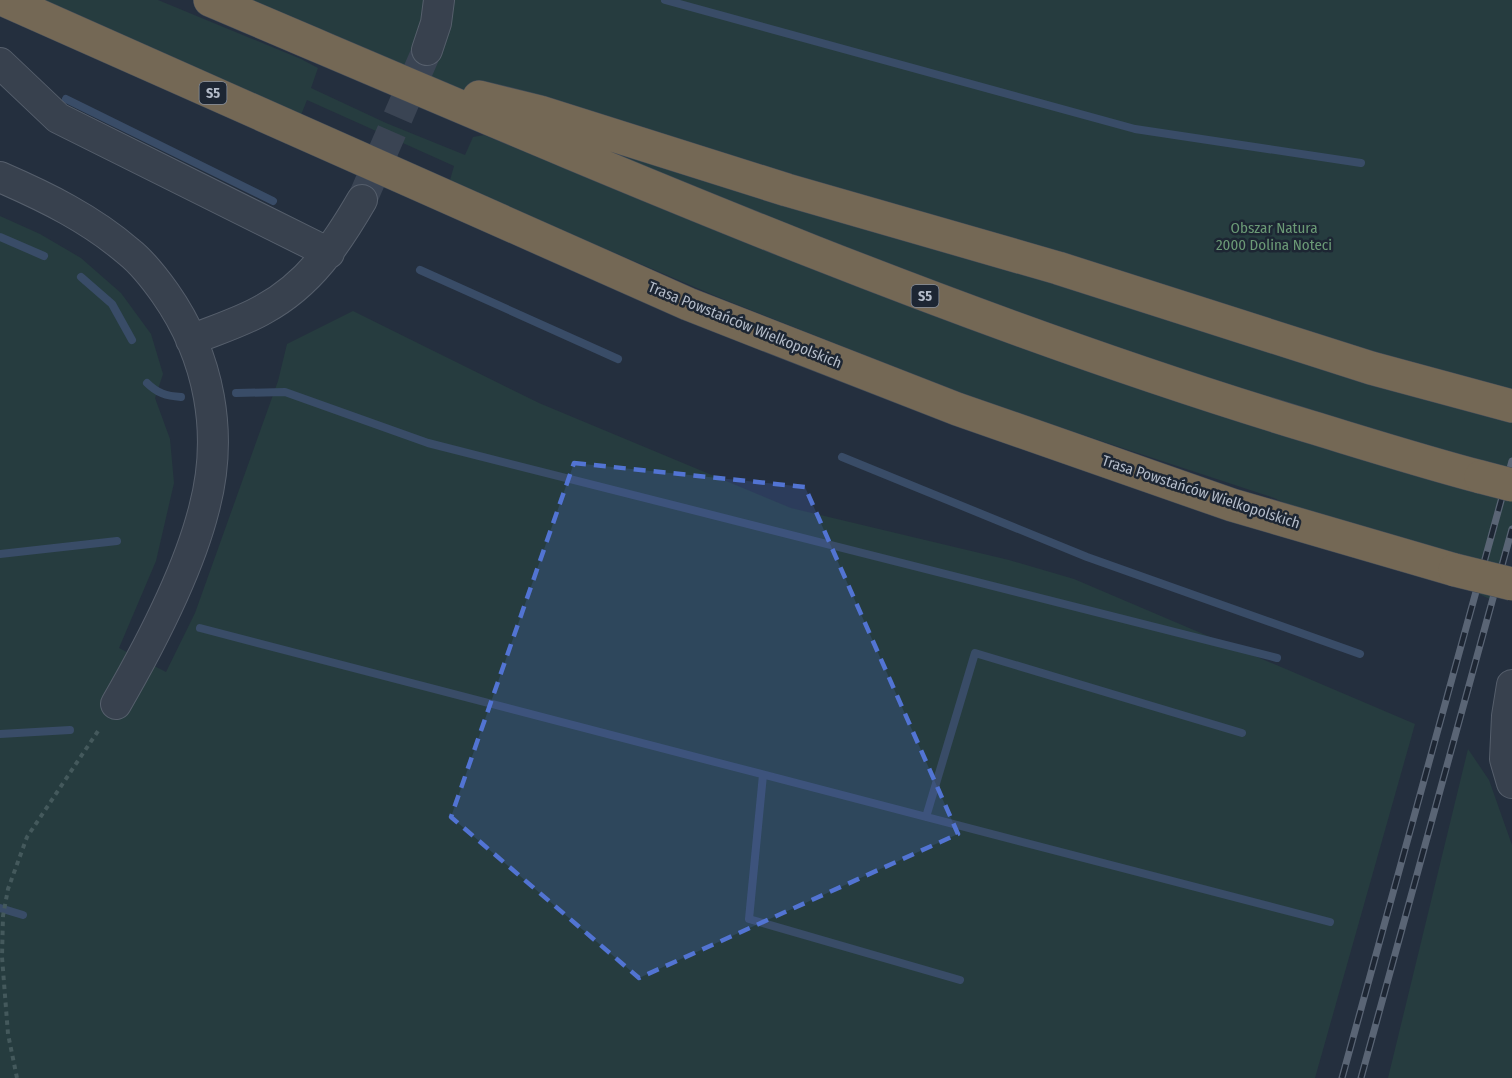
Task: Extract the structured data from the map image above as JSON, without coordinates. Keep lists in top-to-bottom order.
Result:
{
  "streets": {
    "highway": ["S5", "Trasa Powstańców Wielkopolskich"]
  },
  "parks": ["Obszar Natura 2000 Dolina Noteci"]
}
